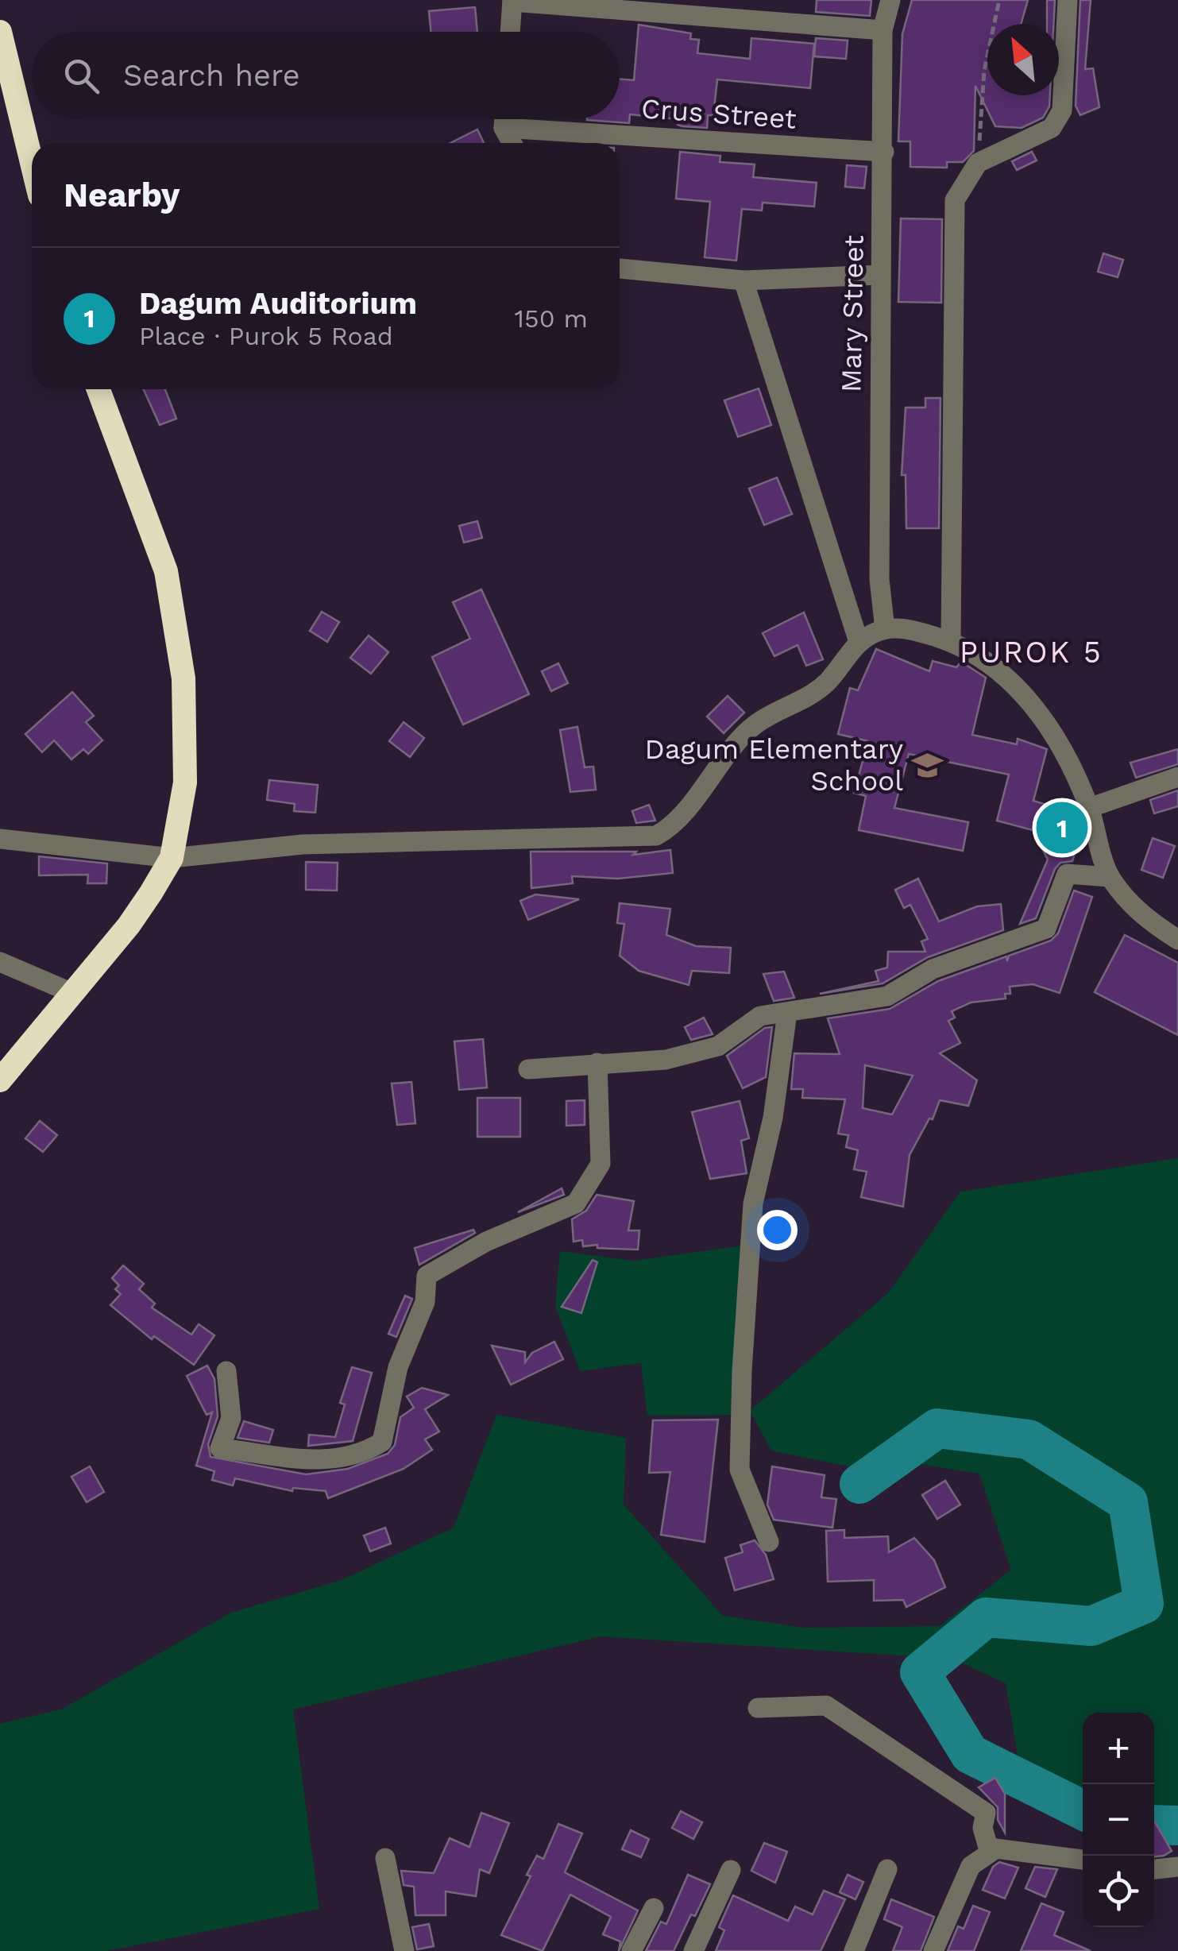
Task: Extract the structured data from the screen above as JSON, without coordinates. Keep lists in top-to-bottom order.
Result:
{
  "streets": {
    "street": ["Crus Street", "Mary Street"]
  },
  "crossings": [
    ["Crus Street", "Mary Street"]
  ],
  "districts": ["PUROK 5"],
  "places": {
    "school or university": ["Dagum Elementary School"]
  },
  "north": "top left",
  "page": {
    "search": "Search here",
    "heading": "Nearby",
    "list": [
      {
        "mark": "1",
        "name": "Dagum Auditorium",
        "note": "Place · Purok 5 Road",
        "value": "150 m"
      }
    ],
    "pins": "1",
    "map_buttons": ["+", "−"]
  }
}
